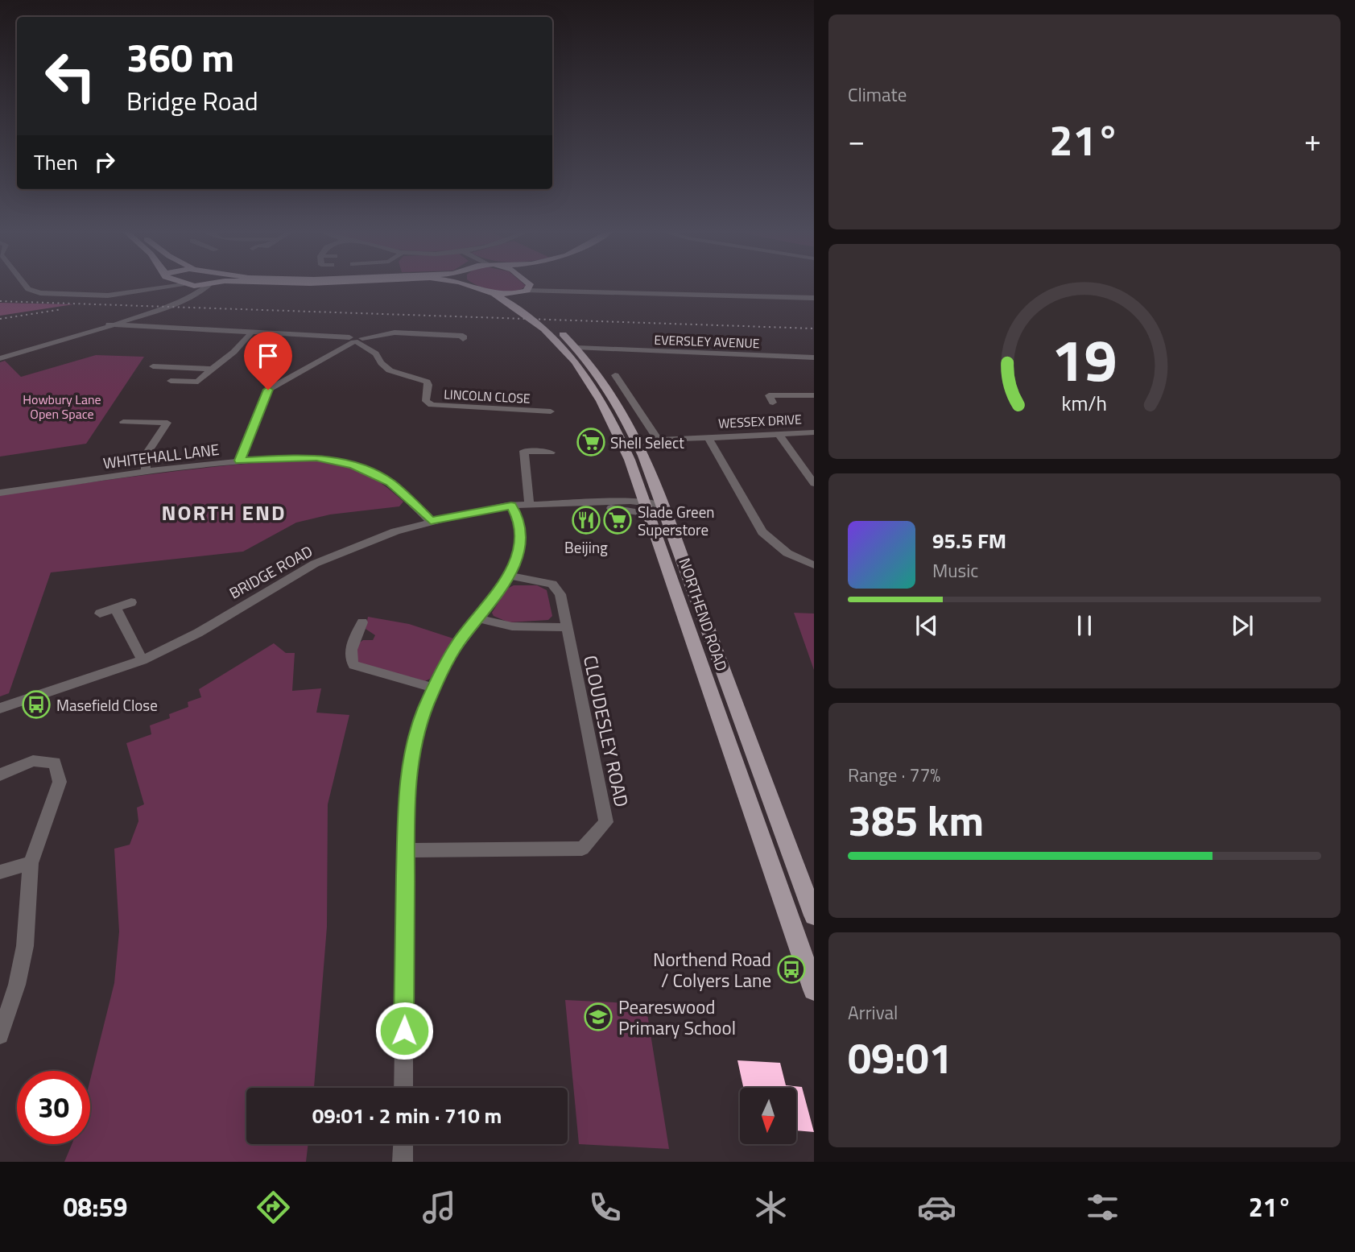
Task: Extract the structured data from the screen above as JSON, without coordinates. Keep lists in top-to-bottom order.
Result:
{
  "streets": {
    "main road": ["NORTHEND ROAD"],
    "street": [
      "EVERSLEY AVENUE",
      "LINCOLN CLOSE",
      "WESSEX DRIVE",
      "WHITEHALL LANE",
      "BRIDGE ROAD",
      "CLOUDESLEY ROAD"
    ]
  },
  "crossings": [
    ["EVERSLEY AVENUE", "NORTHEND ROAD"],
    ["WESSEX DRIVE", "NORTHEND ROAD"],
    ["WHITEHALL LANE", "BRIDGE ROAD"],
    ["BRIDGE ROAD", "NORTHEND ROAD"]
  ],
  "districts": ["NORTH END"],
  "parks": ["Howbury Lane Open Space"],
  "places": {
    "supermarket": ["Shell Select", "Slade Green Superstore"],
    "restaurant": ["Beijing"],
    "bus stop": ["Masefield Close", "Northend Road / Colyers Lane"],
    "school or university": ["Peareswood Primary School"]
  },
  "north": "bottom",
  "page": {
    "tile": [
      "Climate",
      ["Range · 77%", "385 km"],
      ["Arrival", "09:01"]
    ],
    "turn": ["360 m", "Bridge Road"],
    "heat": ["−", "21°", "+"],
    "then": "Then",
    "song": ["95.5 FM", "Music"],
    "limit": "30",
    "trip": "09:01 · 2 min · 710 m",
    "tabs": ["08:59", "21°"],
    "gauge": ["19", "km/h"]
  }
}
